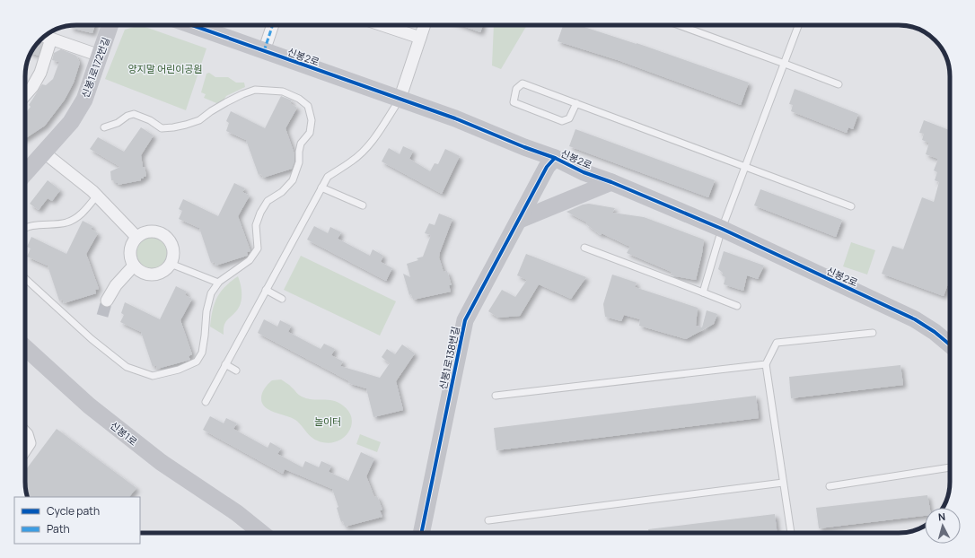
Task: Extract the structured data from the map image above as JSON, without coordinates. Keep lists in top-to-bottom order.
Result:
{
  "streets": {
    "street": [
      "신봉2로",
      "신봉1로172번길",
      "신봉1로138번길",
      "신봉1로"
    ]
  },
  "crossings": [
    ["신봉2로", "신봉1로138번길"]
  ],
  "parks": ["양지말 어린이공원", "놀이터"],
  "legend": ["Cycle path", "Path"],
  "north": "top"
}
